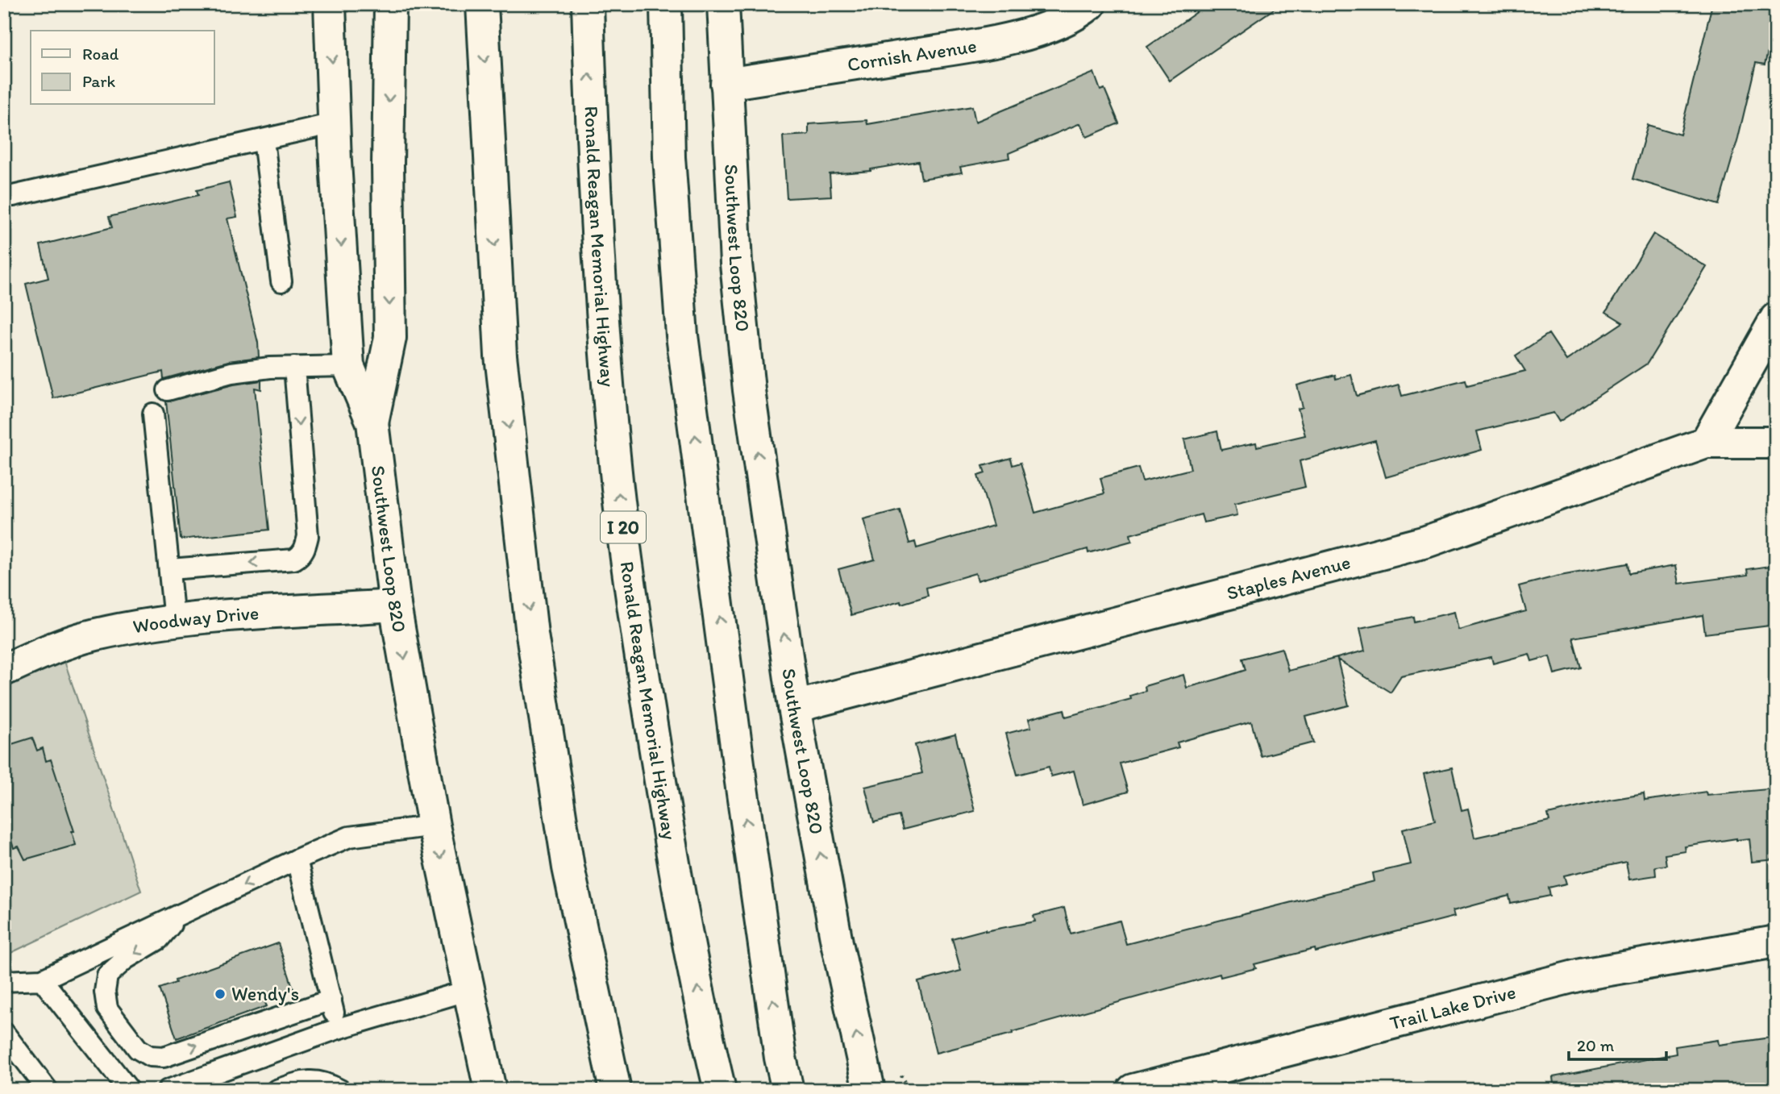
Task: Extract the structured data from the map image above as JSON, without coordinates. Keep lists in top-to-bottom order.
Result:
{
  "streets": {
    "main road": [
      "Cornish Avenue",
      "Ronald Reagan Memorial Highway",
      "Southwest Loop 820",
      "I 20",
      "Staples Avenue",
      "Woodway Drive",
      "Trail Lake Drive"
    ]
  },
  "crossings": [
    ["Cornish Avenue", "Southwest Loop 820"],
    ["Southwest Loop 820", "Staples Avenue"],
    ["Southwest Loop 820", "Woodway Drive"]
  ],
  "places": ["Wendy's"],
  "legend": ["Road", "Park"],
  "scale_bar": "20 m"
}
